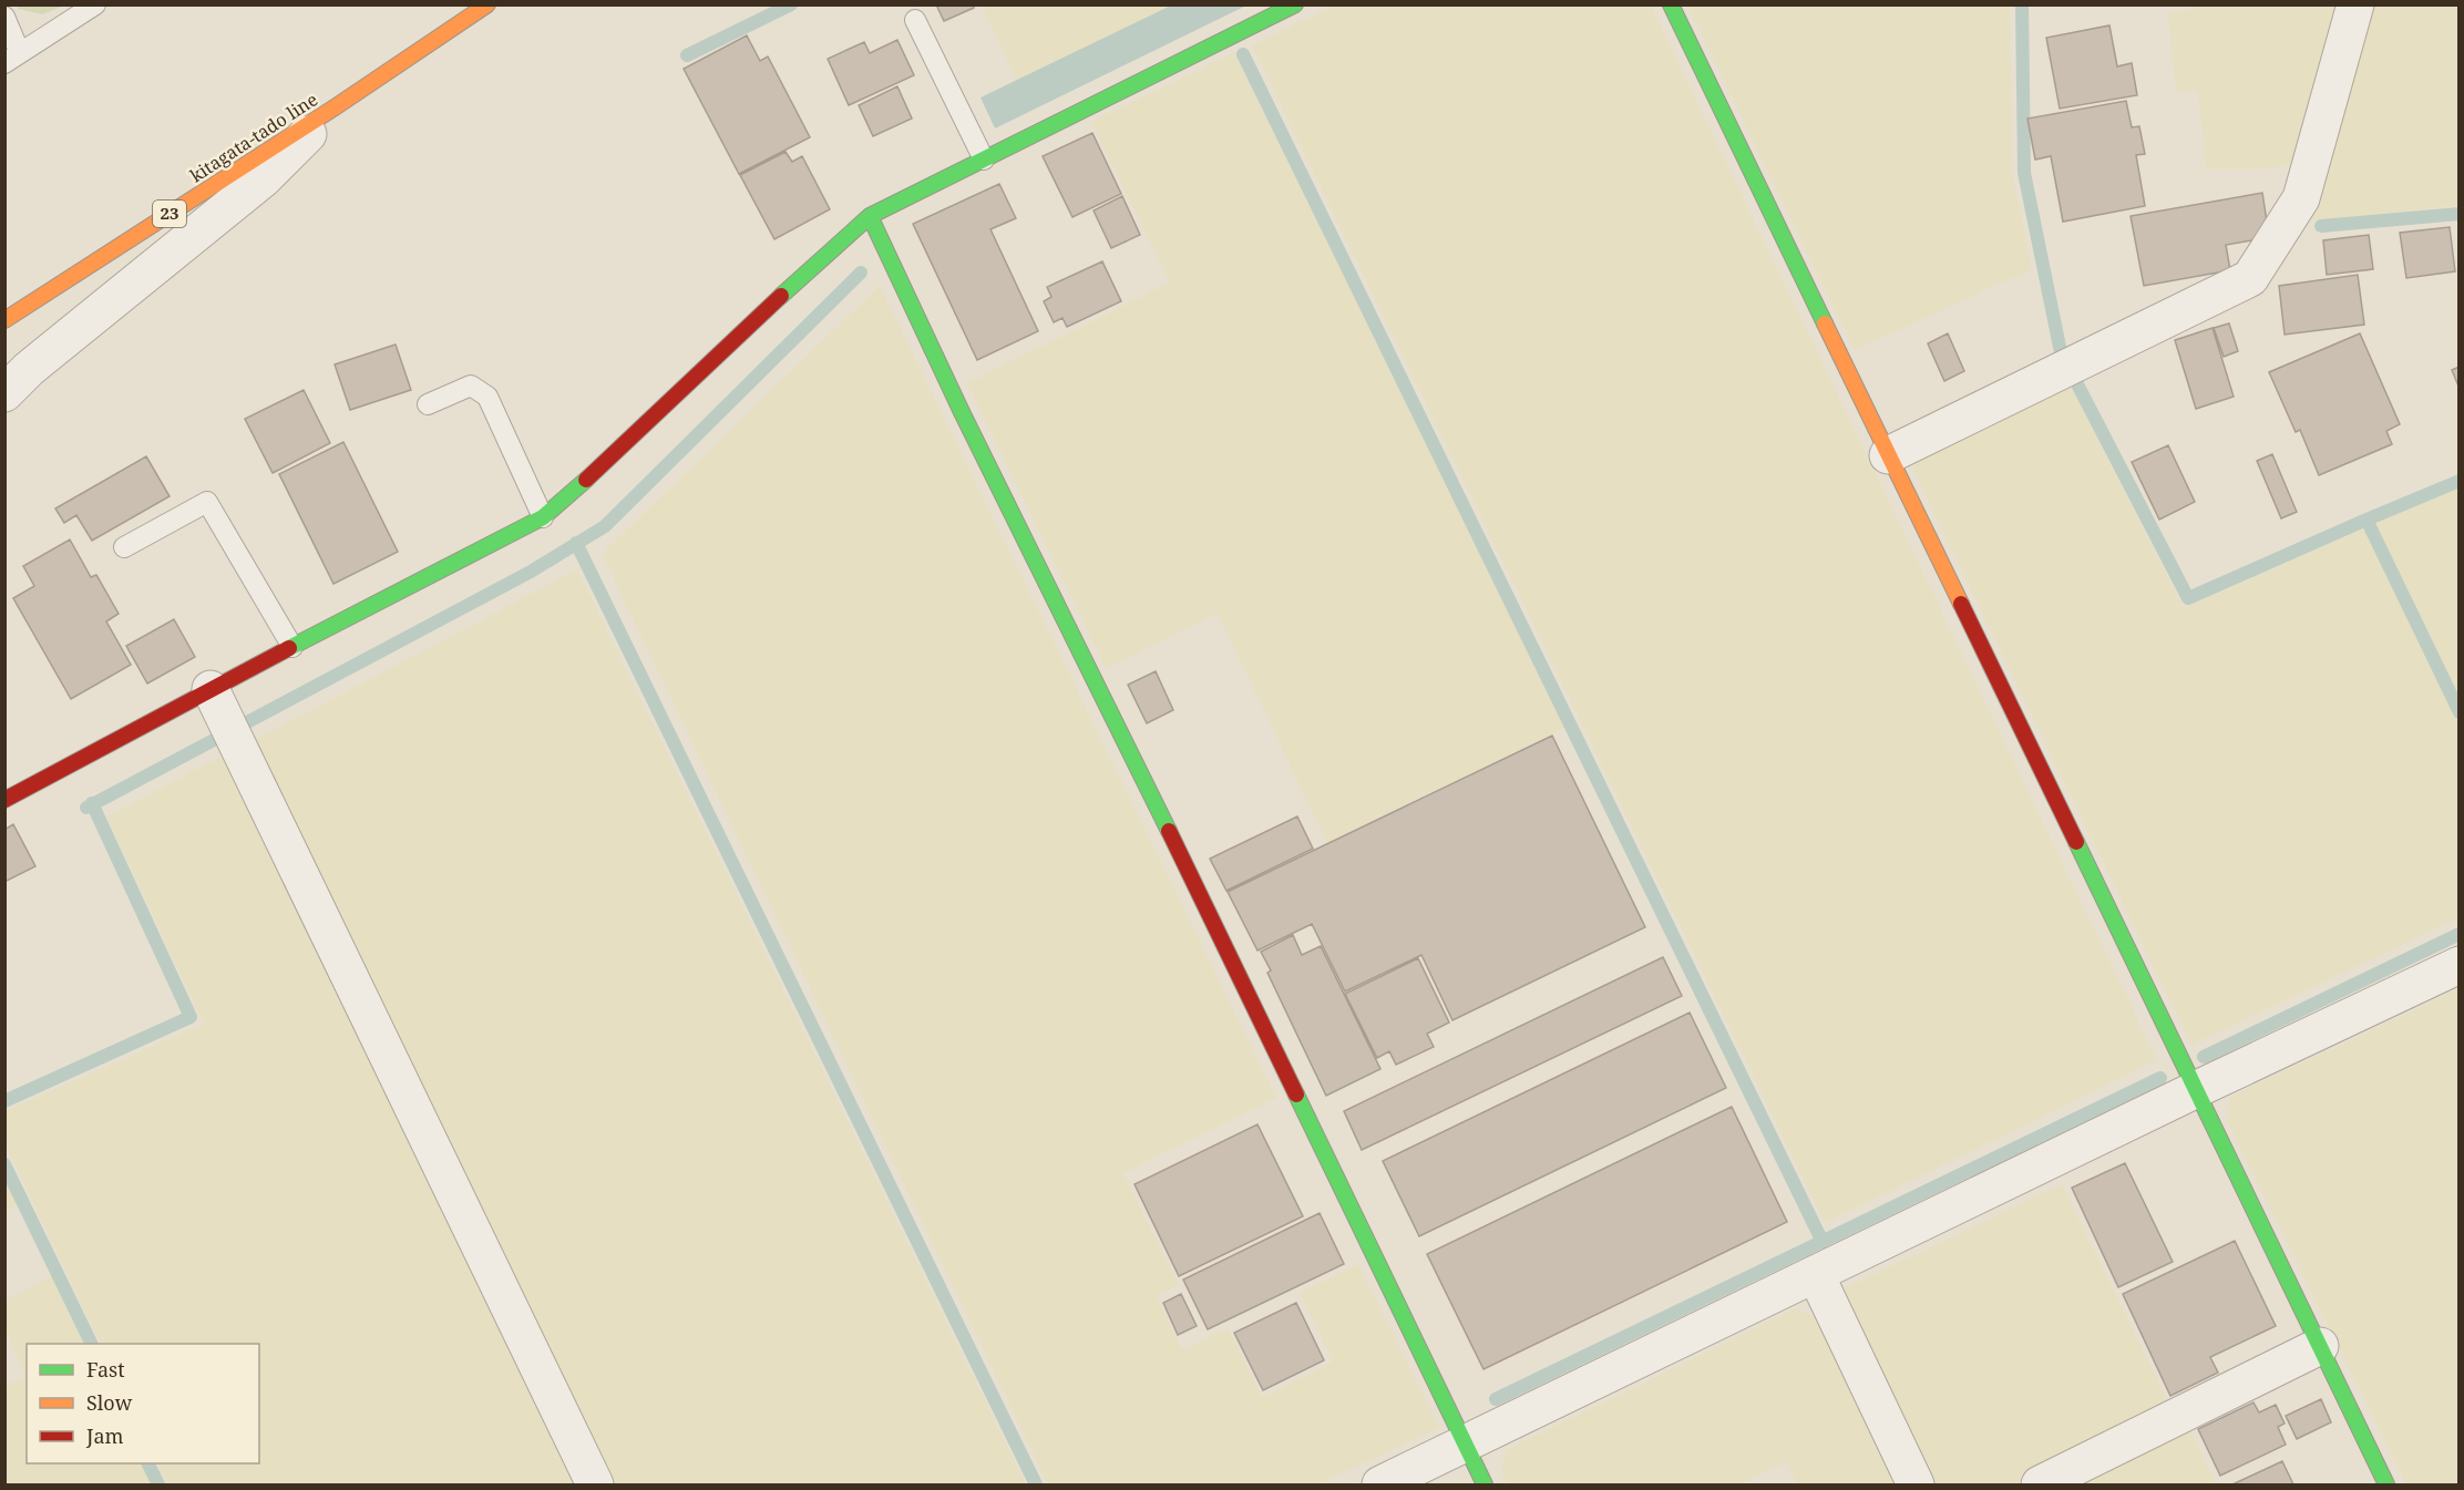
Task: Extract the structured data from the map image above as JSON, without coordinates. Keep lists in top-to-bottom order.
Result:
{
  "streets": {
    "street": ["kitagata-tado line", "23"]
  },
  "legend": ["Fast", "Slow", "Jam"]
}
